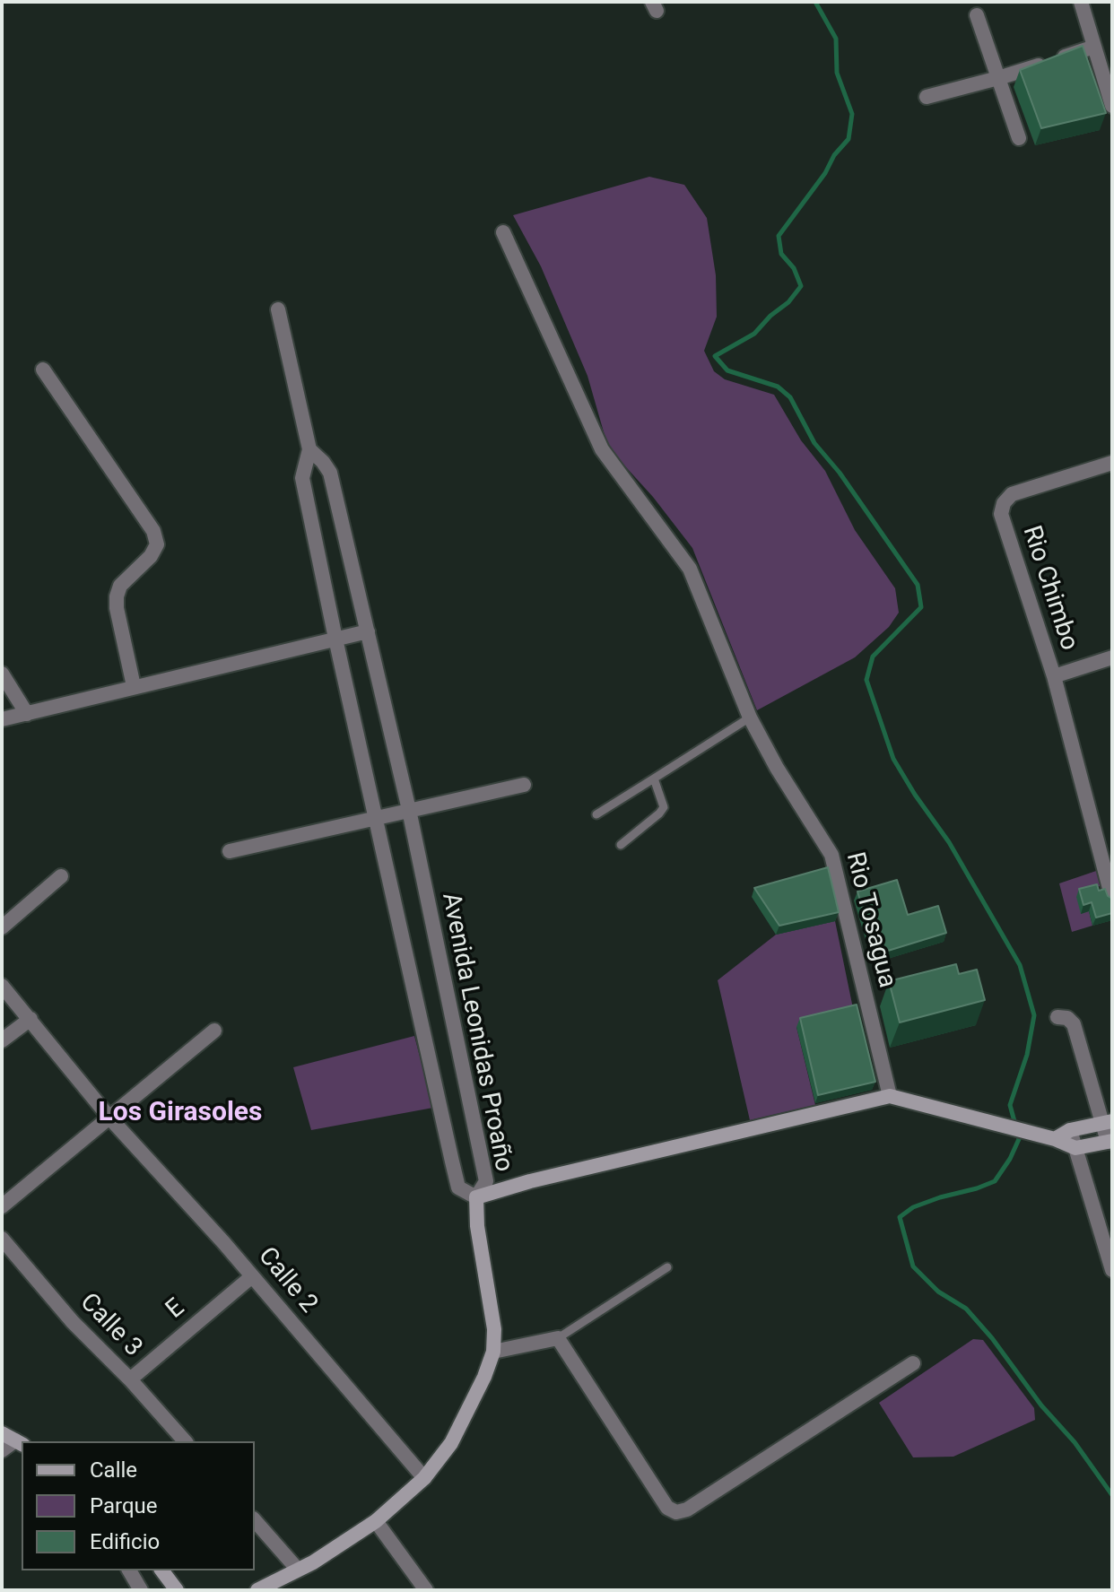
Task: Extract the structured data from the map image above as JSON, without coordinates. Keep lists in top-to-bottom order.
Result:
{
  "streets": {
    "street": [
      "Rio Chimbo",
      "Rio Tosagua",
      "Avenida Leonidas Proaño",
      "Calle 2",
      "E",
      "Calle 3"
    ]
  },
  "crossings": [
    ["Calle 2", "E"],
    ["E", "Calle 3"]
  ],
  "districts": ["Los Girasoles"],
  "legend": ["Calle", "Parque", "Edificio"]
}
